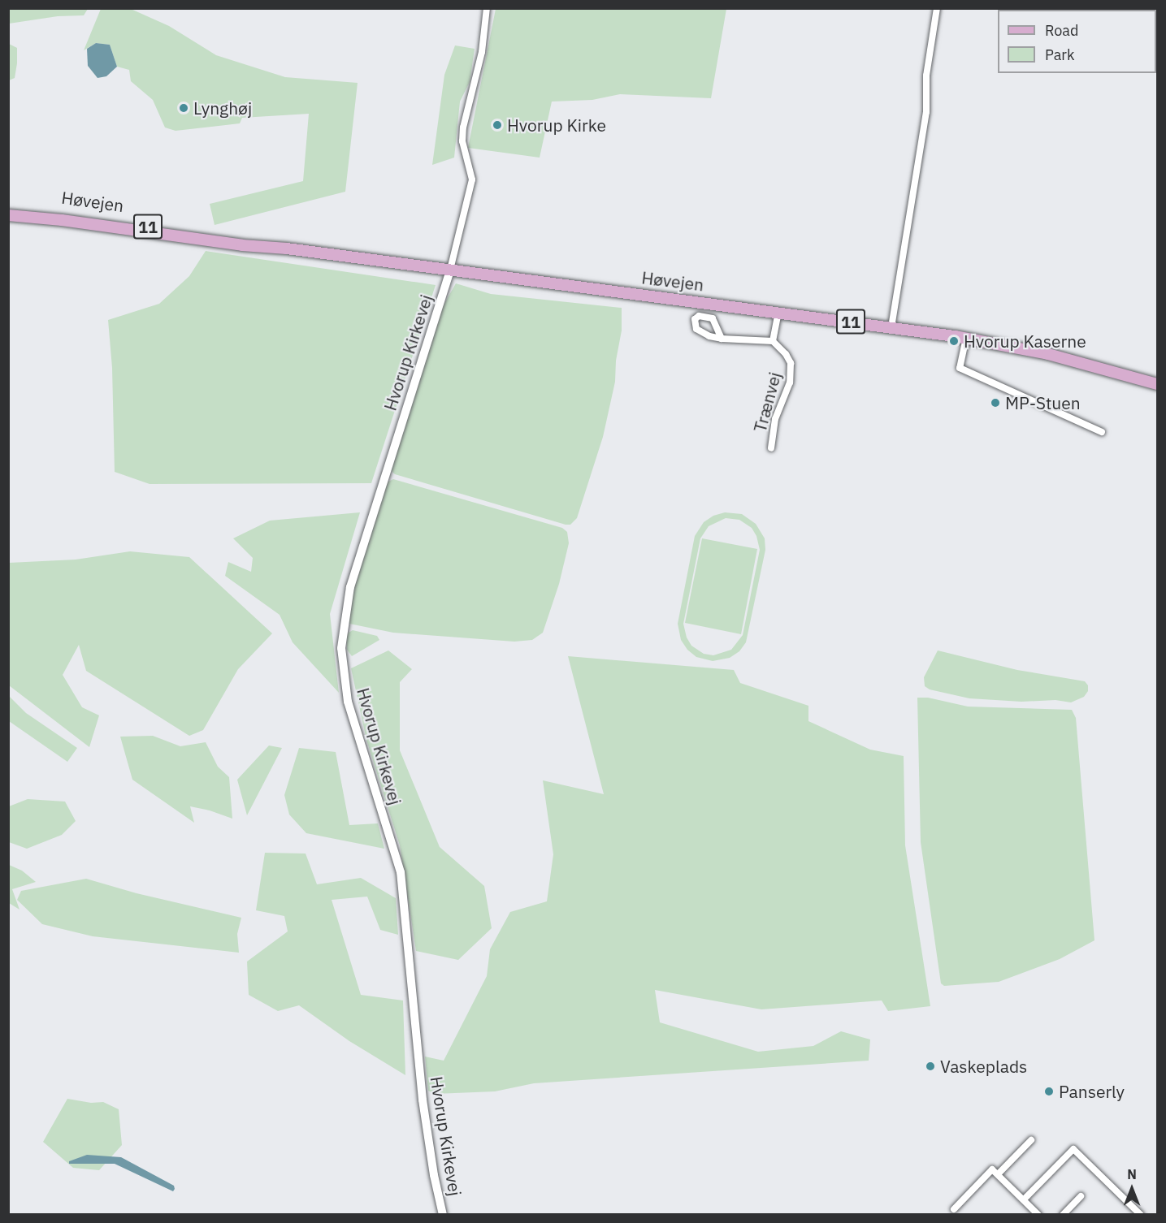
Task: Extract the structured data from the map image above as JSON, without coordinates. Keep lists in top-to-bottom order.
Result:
{
  "streets": {
    "main road": ["Høvejen", "11"],
    "street": ["Hvorup Kirkevej", "Trænvej"]
  },
  "crossings": [
    ["Høvejen", "Hvorup Kirkevej"]
  ],
  "places": [
    "Lynghøj",
    "Hvorup Kirke",
    "Hvorup Kaserne",
    "MP-Stuen",
    "Vaskeplads",
    "Panserly"
  ],
  "legend": ["Road", "Park"],
  "north": "top"
}
